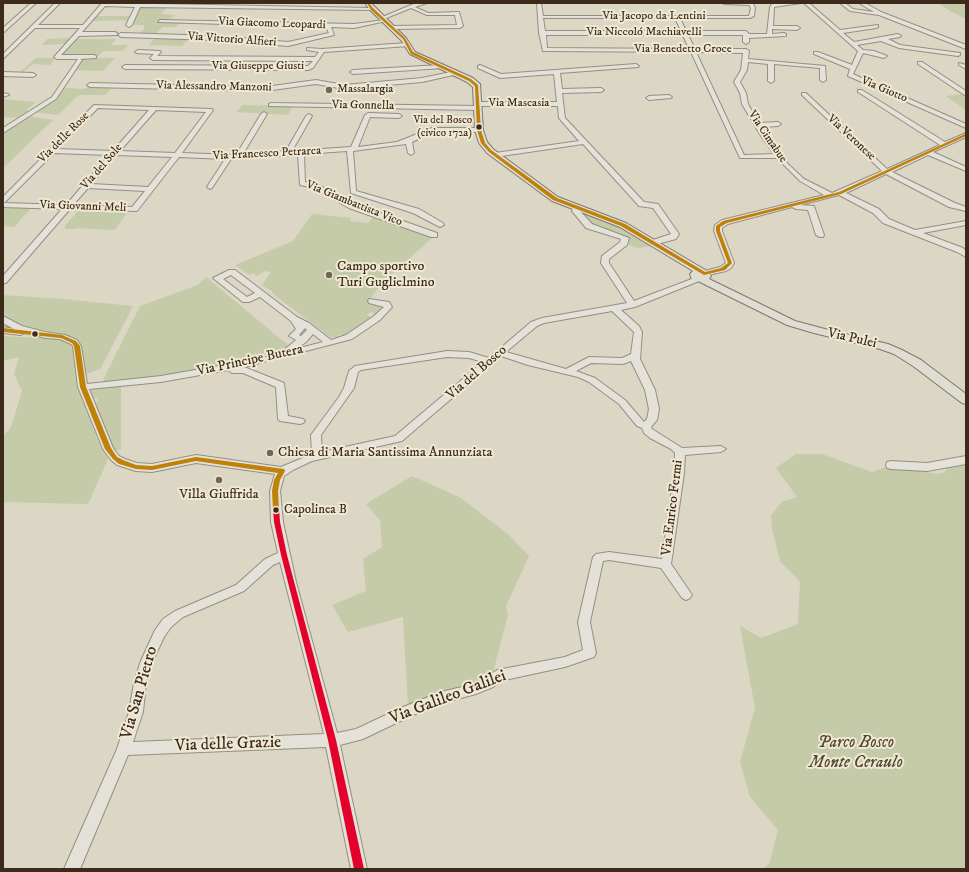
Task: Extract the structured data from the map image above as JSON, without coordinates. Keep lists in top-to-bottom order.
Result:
{
  "streets": {
    "main road": ["Via Pulei"],
    "street": [
      "Via Jacopo da Lentini",
      "Via Giacomo Leopardi",
      "Via Niccoló Machiavelli",
      "Via Vittorio Alfieri",
      "Via Benedetto Croce",
      "Via Giuseppe Giusti",
      "Via Alessandro Manzoni",
      "Via Giotto",
      "Via Mascasia",
      "Via Gonnella",
      "Via Cimabue",
      "Via delle Rose",
      "Via Veronese",
      "Via Francesco Petrarca",
      "Via del Sole",
      "Via Giambattista Vico",
      "Via Giovanni Meli",
      "Via Principe Butera",
      "Via del Bosco",
      "Via Enrico Fermi",
      "Via San Pietro",
      "Via Galileo Galilei",
      "Via delle Grazie"
    ]
  },
  "crossings": [
    ["Via Giacomo Leopardi", "Via Vittorio Alfieri"],
    ["Via Niccoló Machiavelli", "Via Benedetto Croce"],
    ["Via Benedetto Croce", "Via Cimabue"],
    ["Via Mascasia", "Via Gonnella"],
    ["Via delle Rose", "Via Francesco Petrarca"],
    ["Via delle Rose", "Via del Sole"],
    ["Via delle Rose", "Via Giovanni Meli"],
    ["Via Francesco Petrarca", "Via del Sole"],
    ["Via Francesco Petrarca", "Via Giambattista Vico"],
    ["Via Francesco Petrarca", "Via Giovanni Meli"],
    ["Via del Sole", "Via Giovanni Meli"],
    ["Via Pulei", "Via del Bosco"],
    ["Via del Bosco", "Via Enrico Fermi"],
    ["Via Enrico Fermi", "Via Galileo Galilei"],
    ["Via San Pietro", "Via delle Grazie"],
    ["Via Galileo Galilei", "Via delle Grazie"]
  ],
  "parks": ["Parco Bosco Monte Ceraulo"],
  "places": [
    "Massalargia",
    "Via del Bosco (civico 172a)",
    "Campo sportivo Turi Guglielmino",
    "Chiesa di Maria Santissima Annunziata",
    "Villa Giuffrida",
    "Capolinea B"
  ]
}
